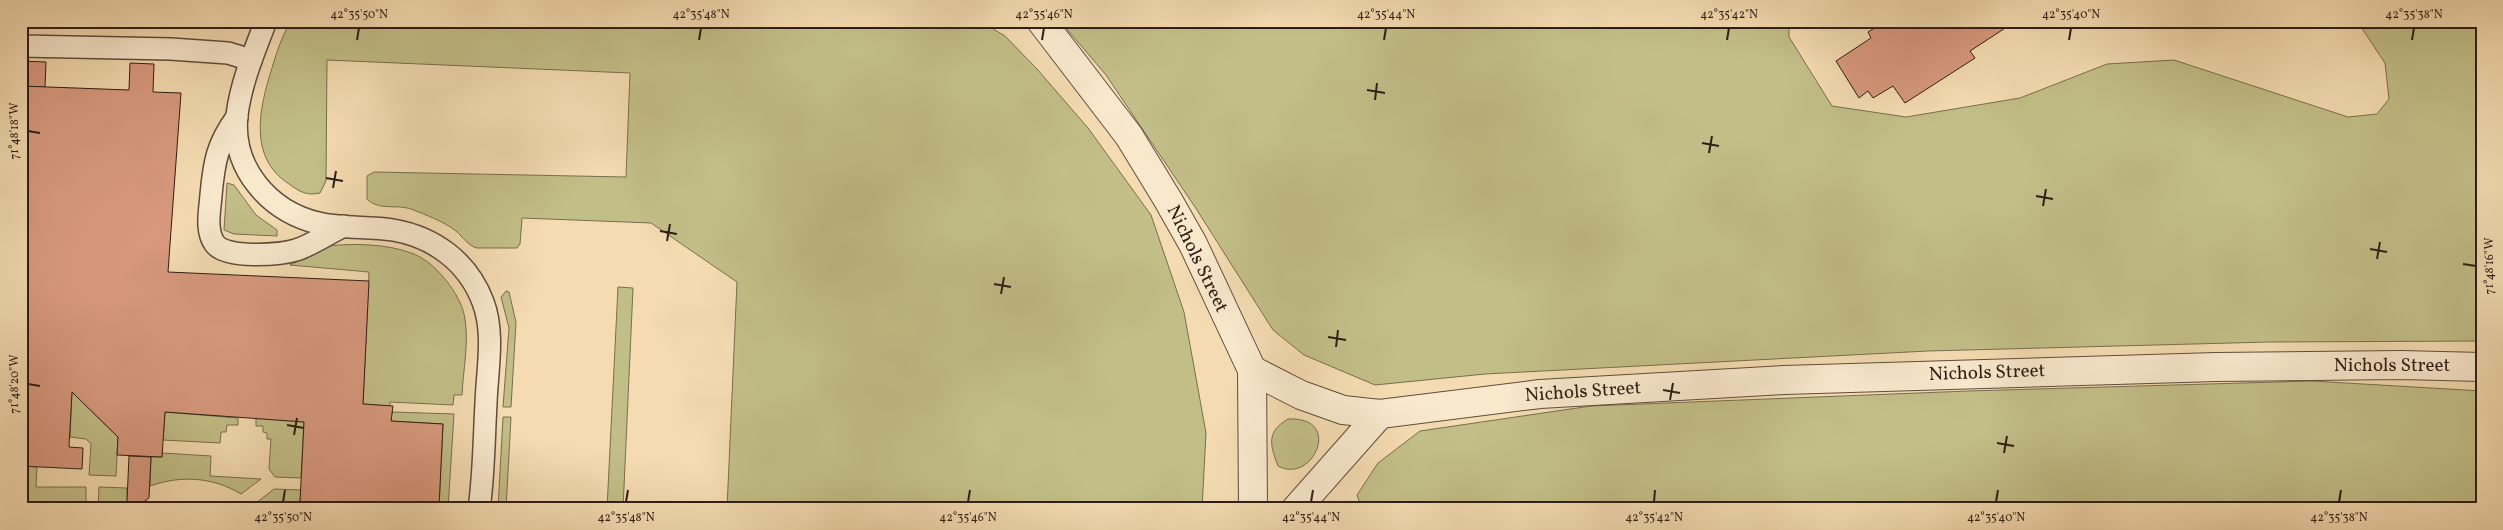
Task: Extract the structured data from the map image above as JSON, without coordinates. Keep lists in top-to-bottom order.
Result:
{
  "streets": {
    "street": ["Nichols Street"]
  },
  "coordinates": [
    "42°35'50\"N",
    "42°35'48\"N",
    "42°35'46\"N",
    "42°35'44\"N",
    "42°35'42\"N",
    "42°35'40\"N",
    "42°35'38\"N",
    "71°48'18\"W",
    "71°48'16\"W",
    "71°48'20\"W"
  ]
}
